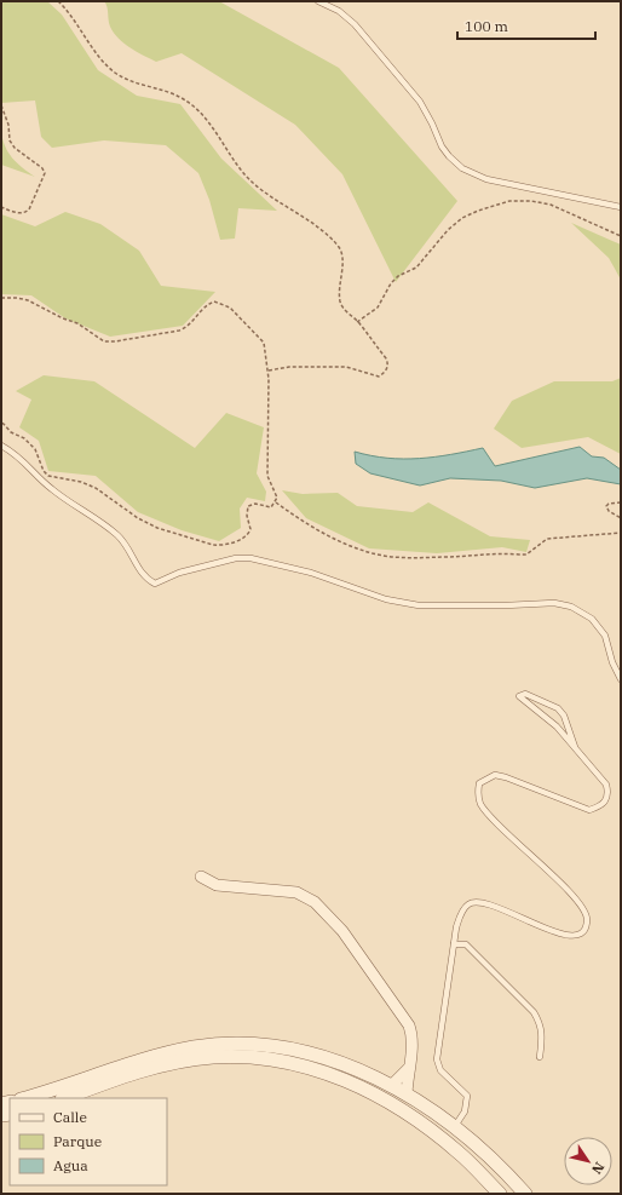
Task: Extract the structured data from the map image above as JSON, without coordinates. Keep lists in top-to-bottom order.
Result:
{
  "legend": ["Calle", "Parque", "Agua"],
  "scale_bar": "100 m",
  "north": "bottom right"
}
